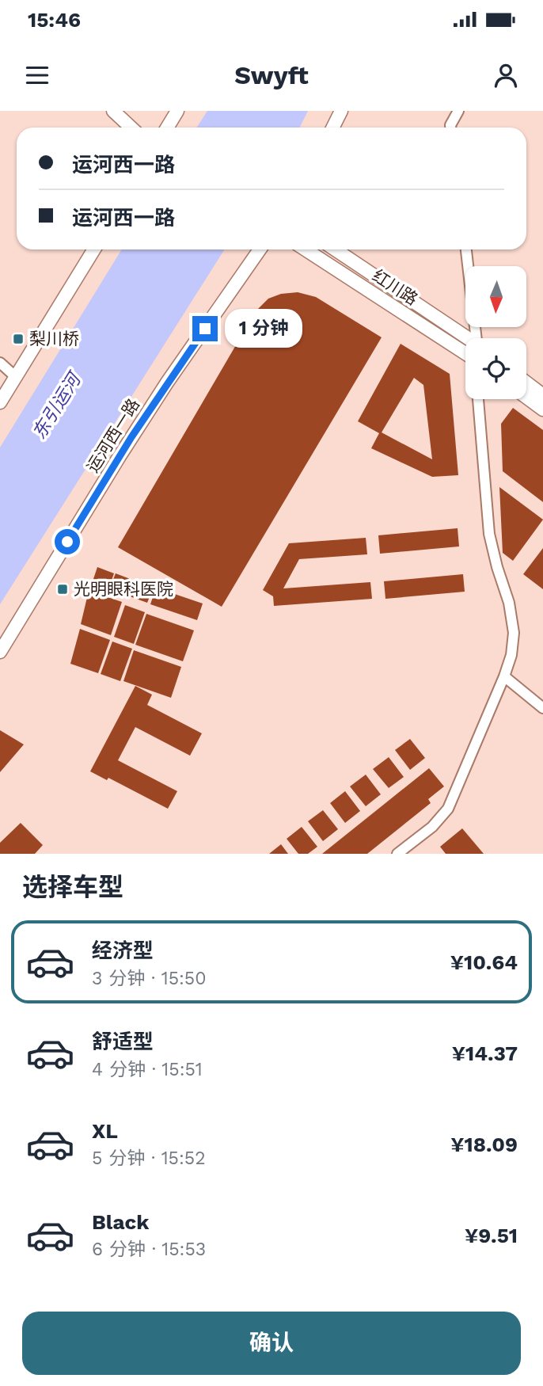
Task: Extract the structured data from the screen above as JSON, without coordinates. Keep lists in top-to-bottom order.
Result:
{
  "streets": {
    "street": ["红川路", "运河西一路"]
  },
  "water": ["东引运河"],
  "places": {
    "transit": ["梨川桥", "光明眼科医院"]
  },
  "north": "bottom",
  "page": {
    "status": "15:46",
    "header": "Swyft",
    "banner": ["运河西一路", "运河西一路"],
    "bubble": "1 分钟",
    "heading": "选择车型",
    "list": [
      {
        "name": "经济型",
        "note": "3 分钟 · 15:50",
        "value": "¥10.64"
      },
      {
        "name": "舒适型",
        "note": "4 分钟 · 15:51",
        "value": "¥14.37"
      },
      {
        "name": "XL",
        "note": "5 分钟 · 15:52",
        "value": "¥18.09"
      },
      {
        "name": "Black",
        "note": "6 分钟 · 15:53",
        "value": "¥9.51"
      }
    ],
    "buttons": "确认"
  }
}
